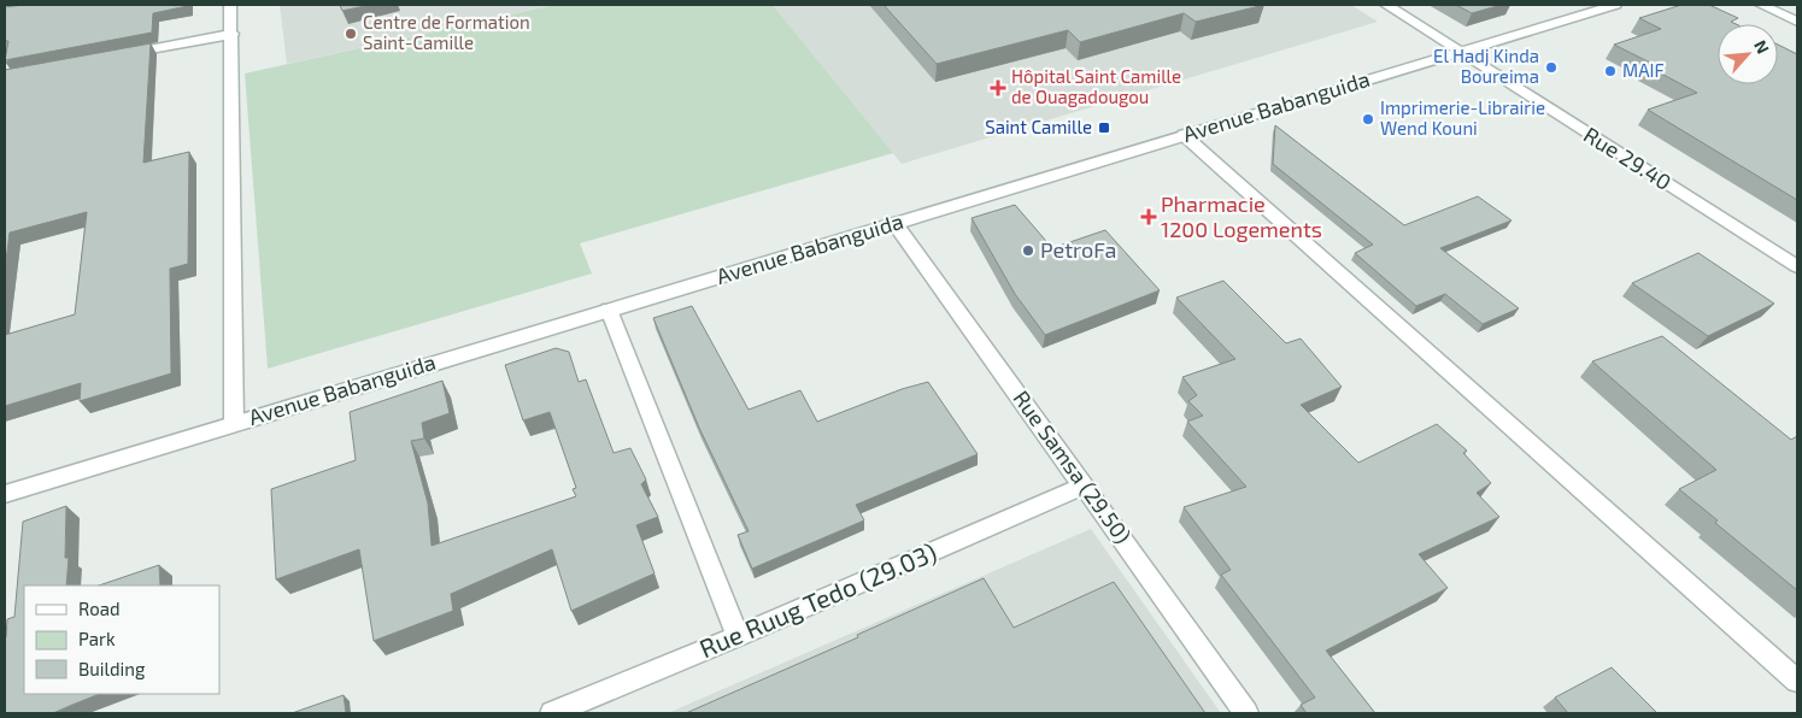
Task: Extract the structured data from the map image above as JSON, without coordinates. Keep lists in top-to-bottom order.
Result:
{
  "streets": {
    "street": [
      "Avenue Babanguida",
      "Rue 29.40",
      "Rue Samsa (29.50)",
      "Rue Ruug Tedo (29.03)"
    ]
  },
  "crossings": [
    ["Avenue Babanguida", "Rue 29.40"],
    ["Avenue Babanguida", "Rue Samsa (29.50)"],
    ["Rue Samsa (29.50)", "Rue Ruug Tedo (29.03)"]
  ],
  "places": {
    "other": [
      "Centre de Formation Saint-Camille",
      "El Hadj Kinda Boureima",
      "MAIF",
      "Imprimerie-Librairie Wend Kouni",
      "PetroFa"
    ],
    "health": ["Hôpital Saint Camille de Ouagadougou", "Pharmacie 1200 Logements"],
    "transit": ["Saint Camille"]
  },
  "legend": ["Road", "Park", "Building"],
  "north": "top right"
}
